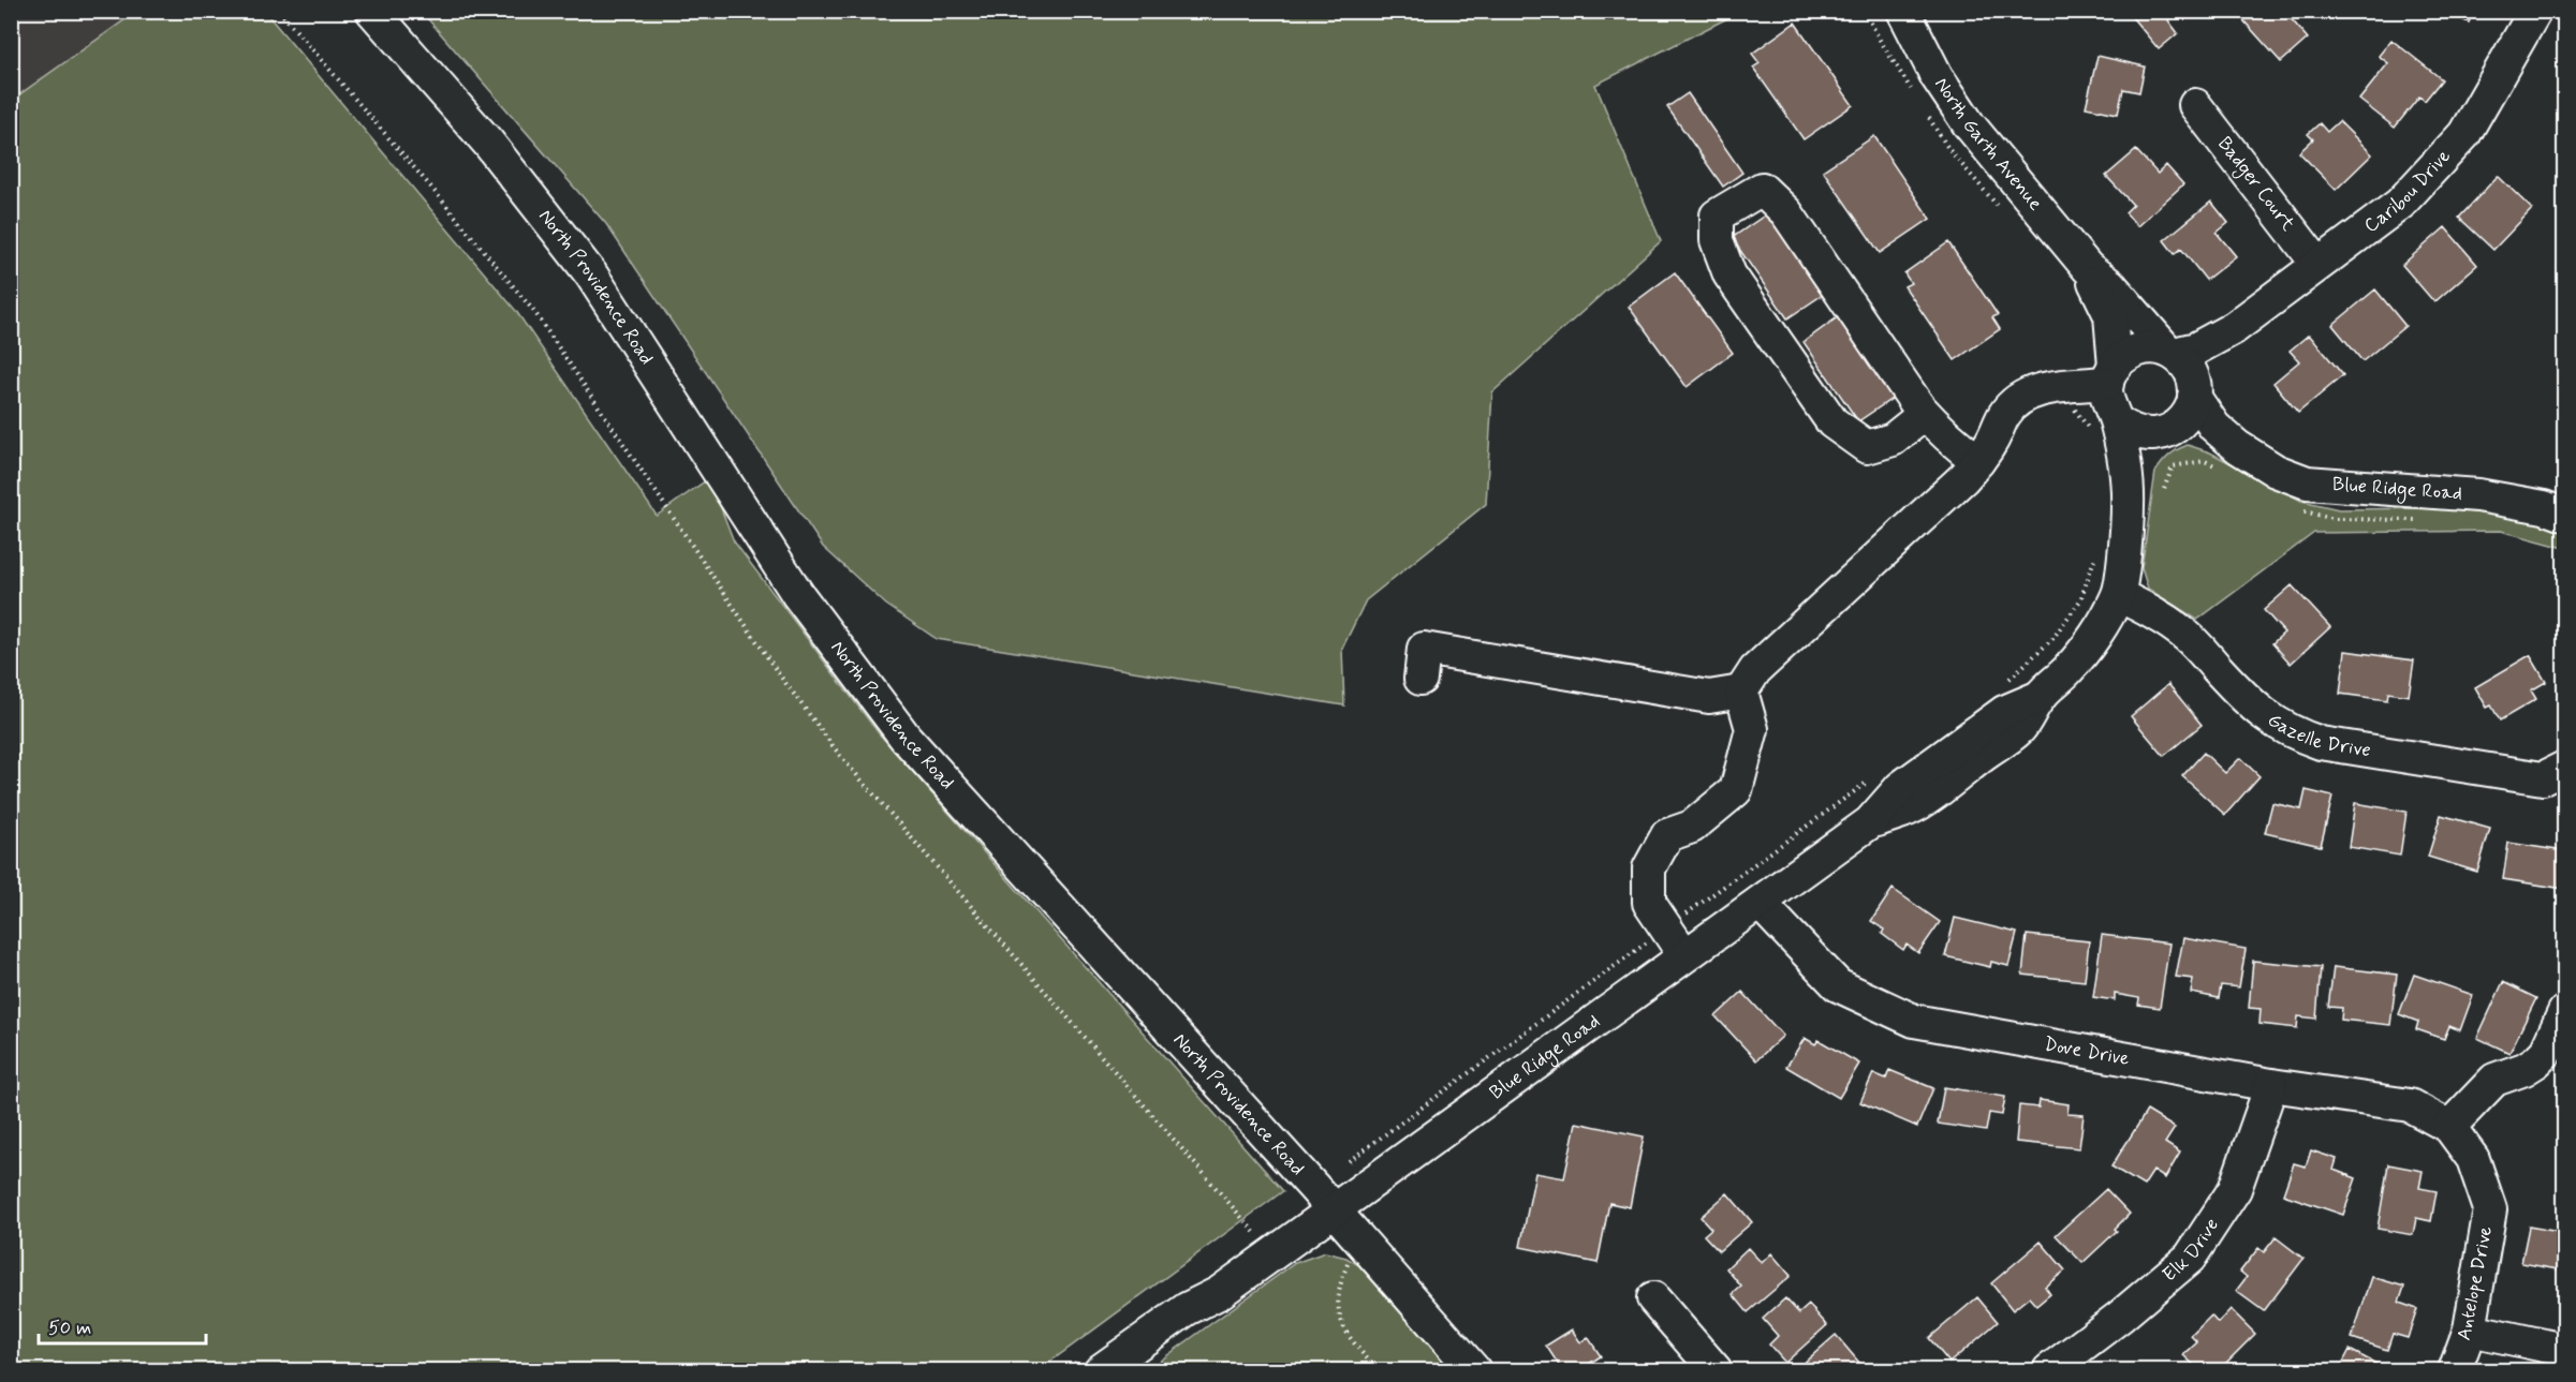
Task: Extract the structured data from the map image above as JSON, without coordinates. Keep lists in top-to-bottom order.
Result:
{
  "streets": {
    "street": [
      "North Garth Avenue",
      "Badger Court",
      "Caribou Drive",
      "North Providence Road",
      "Blue Ridge Road",
      "Gazelle Drive",
      "Dove Drive",
      "Elk Drive",
      "Antelope Drive"
    ]
  },
  "crossings": [
    ["North Garth Avenue", "Caribou Drive"],
    ["North Garth Avenue", "Blue Ridge Road"],
    ["Badger Court", "Caribou Drive"],
    ["Caribou Drive", "Blue Ridge Road"],
    ["North Providence Road", "Blue Ridge Road"],
    ["Blue Ridge Road", "Gazelle Drive"],
    ["Blue Ridge Road", "Dove Drive"],
    ["Dove Drive", "Elk Drive"],
    ["Dove Drive", "Antelope Drive"]
  ],
  "scale_bar": "50 m"
}
